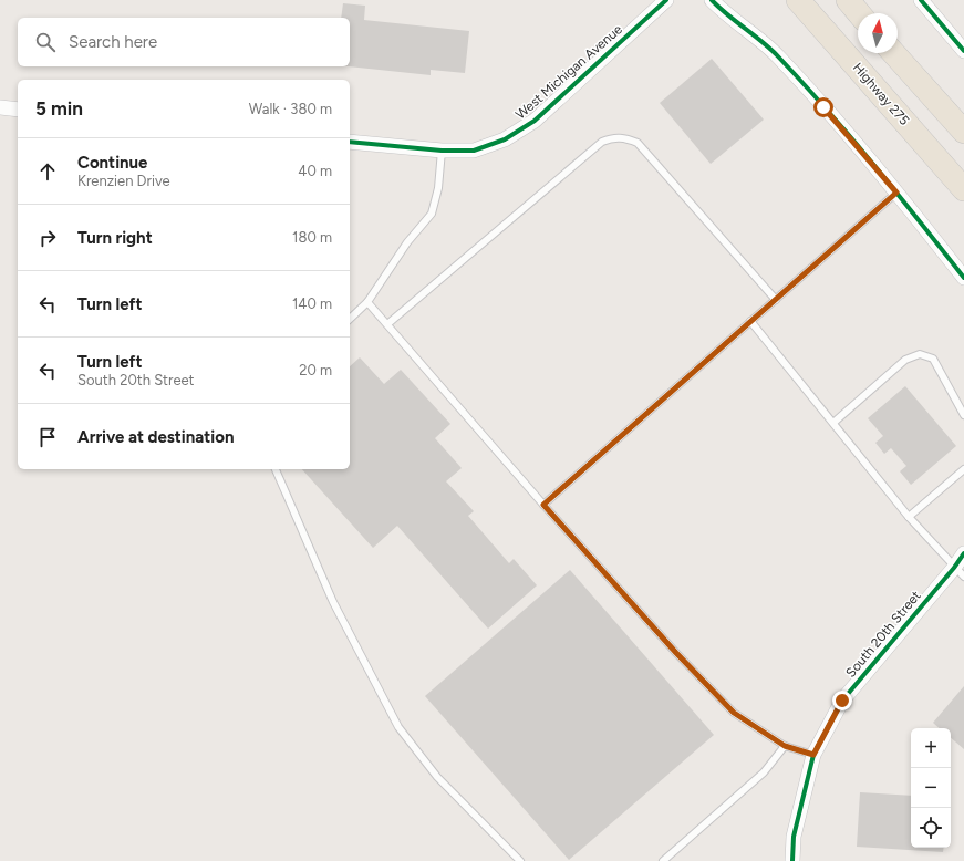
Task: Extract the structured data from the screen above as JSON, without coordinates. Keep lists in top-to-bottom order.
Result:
{
  "streets": {
    "highway": ["Highway 275"],
    "street": ["West Michigan Avenue", "South 20th Street"]
  },
  "north": "top",
  "page": {
    "search": "Search here",
    "heading": ["5 min", "Walk · 380 m"],
    "list": [
      ["Continue", "Krenzien Drive", "40 m"],
      ["Turn right", "180 m"],
      ["Turn left", "140 m"],
      ["Turn left", "South 20th Street", "20 m"],
      "Arrive at destination"
    ],
    "map_buttons": ["+", "−"]
  }
}
